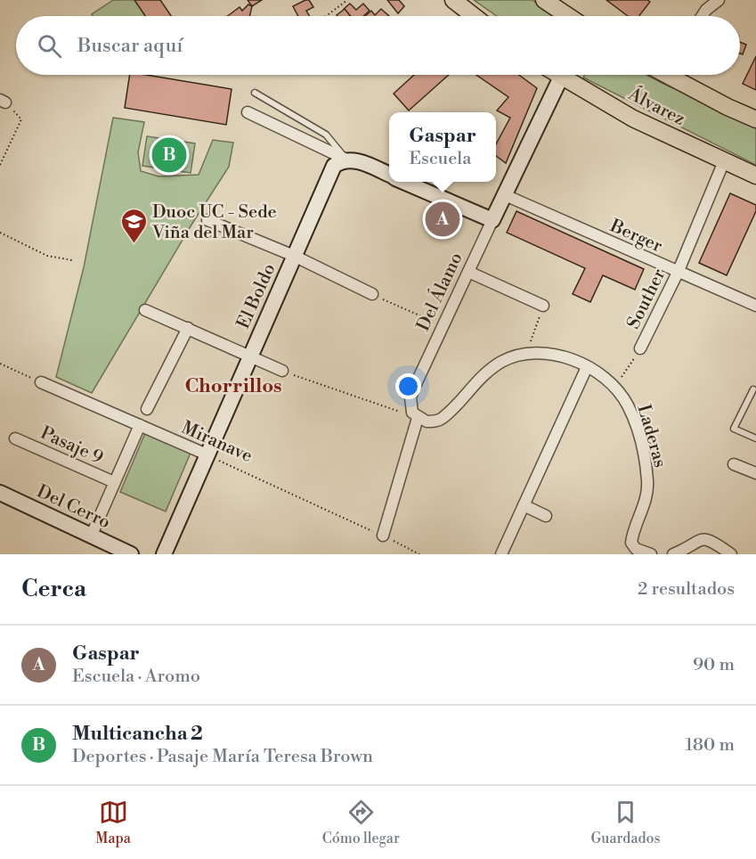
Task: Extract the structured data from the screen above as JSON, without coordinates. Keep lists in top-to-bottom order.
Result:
{
  "streets": {
    "main road": ["Álvarez"],
    "street": [
      "Berger",
      "Del Álamo",
      "El Boldo",
      "Souther",
      "Laderas",
      "Miranave",
      "Pasaje 9",
      "Del Cerro"
    ]
  },
  "crossings": [
    ["Álvarez", "Souther"],
    ["Berger", "Del Álamo"],
    ["Berger", "Souther"],
    ["Del Álamo", "Laderas"],
    ["El Boldo", "Miranave"],
    ["Souther", "Laderas"]
  ],
  "districts": ["Chorrillos"],
  "places": {
    "school or university": ["Duoc UC - Sede Viña del Mar"]
  },
  "page": {
    "search": "Buscar aquí",
    "popup": ["Gaspar", "Escuela"],
    "pins": ["B", "A"],
    "heading": ["Cerca", "2 resultados"],
    "list": [
      {
        "mark": "A",
        "name": "Gaspar",
        "note": "Escuela · Aromo",
        "value": "90 m"
      },
      {
        "mark": "B",
        "name": "Multicancha 2",
        "note": "Deportes · Pasaje María Teresa Brown",
        "value": "180 m"
      }
    ],
    "nav": ["Mapa", "Cómo llegar", "Guardados"]
  }
}
